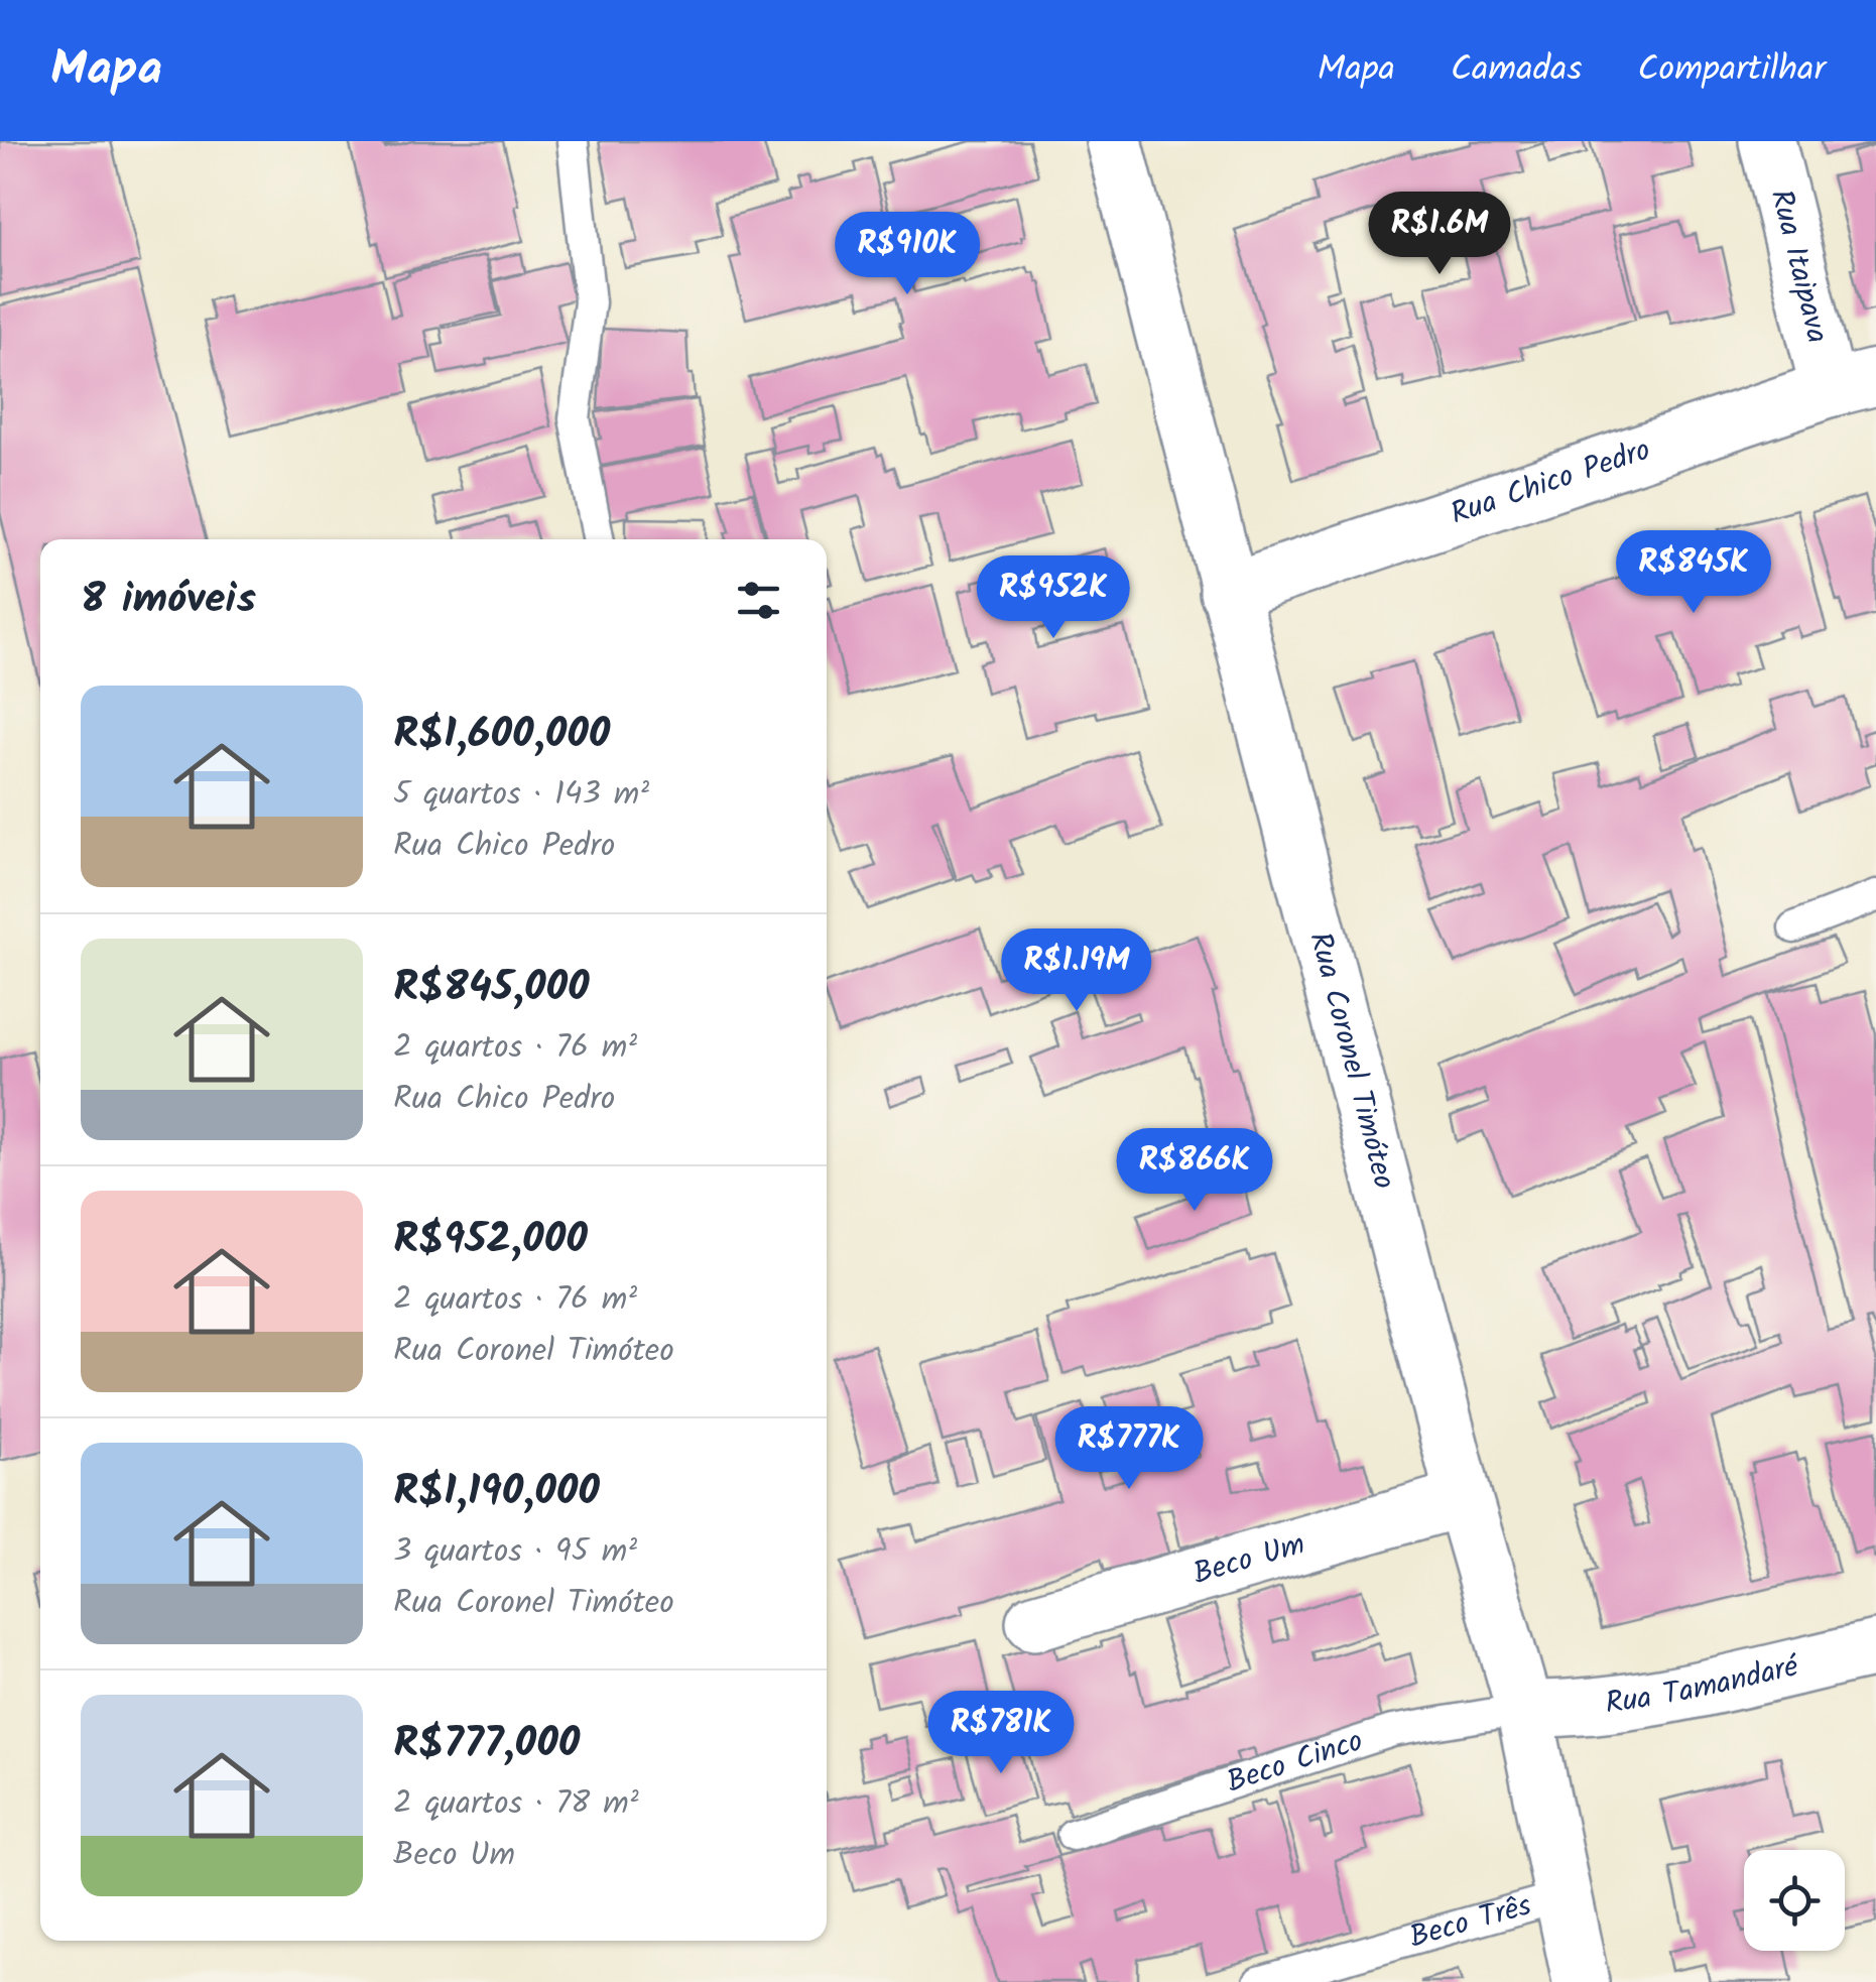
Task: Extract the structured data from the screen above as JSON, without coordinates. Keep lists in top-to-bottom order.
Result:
{
  "streets": {
    "street": [
      "Rua Itaipava",
      "Rua Chico Pedro",
      "Rua Coronel Timóteo",
      "Beco Um",
      "Rua Tamandaré"
    ],
    "lane": ["Beco Cinco", "Beco Três"]
  },
  "crossings": [
    ["Rua Itaipava", "Rua Chico Pedro"],
    ["Rua Chico Pedro", "Rua Coronel Timóteo"],
    ["Rua Coronel Timóteo", "Beco Um"],
    ["Rua Coronel Timóteo", "Rua Tamandaré"],
    ["Rua Coronel Timóteo", "Beco Cinco"],
    ["Rua Coronel Timóteo", "Beco Três"],
    ["Rua Tamandaré", "Beco Cinco"]
  ],
  "page": {
    "header": "Mapa",
    "nav": ["Mapa", "Camadas", "Compartilhar"],
    "price": [
      "R$1.6M",
      "R$910K",
      "R$845K",
      "R$952K",
      "R$1.19M",
      "R$866K",
      "R$777K",
      "R$781K"
    ],
    "heading": "8 imóveis",
    "list": [
      {
        "name": "R$1,600,000",
        "note": "5 quartos · 143 m² · Rua Chico Pedro"
      },
      {
        "name": "R$845,000",
        "note": "2 quartos · 76 m² · Rua Chico Pedro"
      },
      {
        "name": "R$952,000",
        "note": "2 quartos · 76 m² · Rua Coronel Timóteo"
      },
      {
        "name": "R$1,190,000",
        "note": "3 quartos · 95 m² · Rua Coronel Timóteo"
      },
      {
        "name": "R$777,000",
        "note": "2 quartos · 78 m² · Beco Um"
      }
    ]
  }
}
